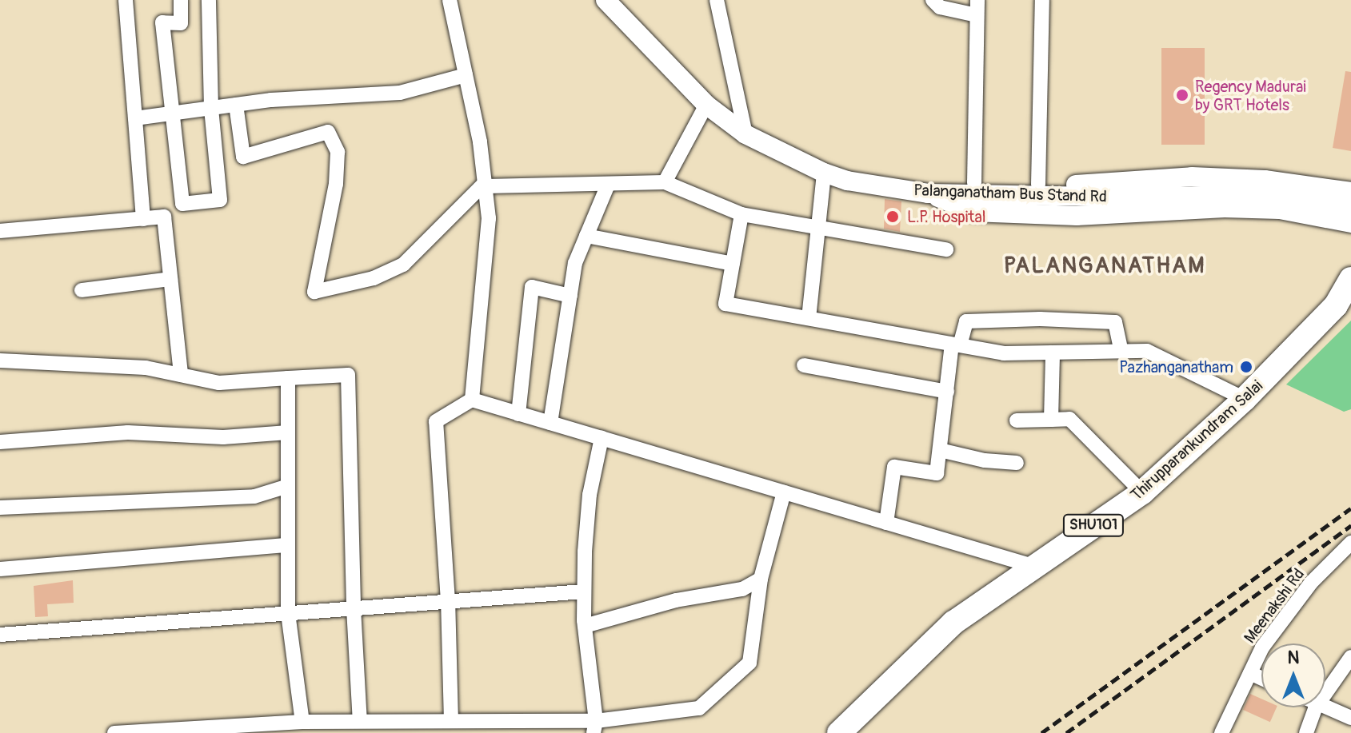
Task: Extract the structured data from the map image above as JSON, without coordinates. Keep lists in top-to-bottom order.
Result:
{
  "streets": {
    "main road": ["Thirupparankundram Salai", "SHU101"],
    "street": ["Palanganatham Bus Stand Rd", "Meenakshi Rd"]
  },
  "districts": ["PALANGANATHAM"],
  "places": ["Regency Madurai by GRT Hotels", "L.P. Hospital", "Pazhanganatham"],
  "north": "top"
}
